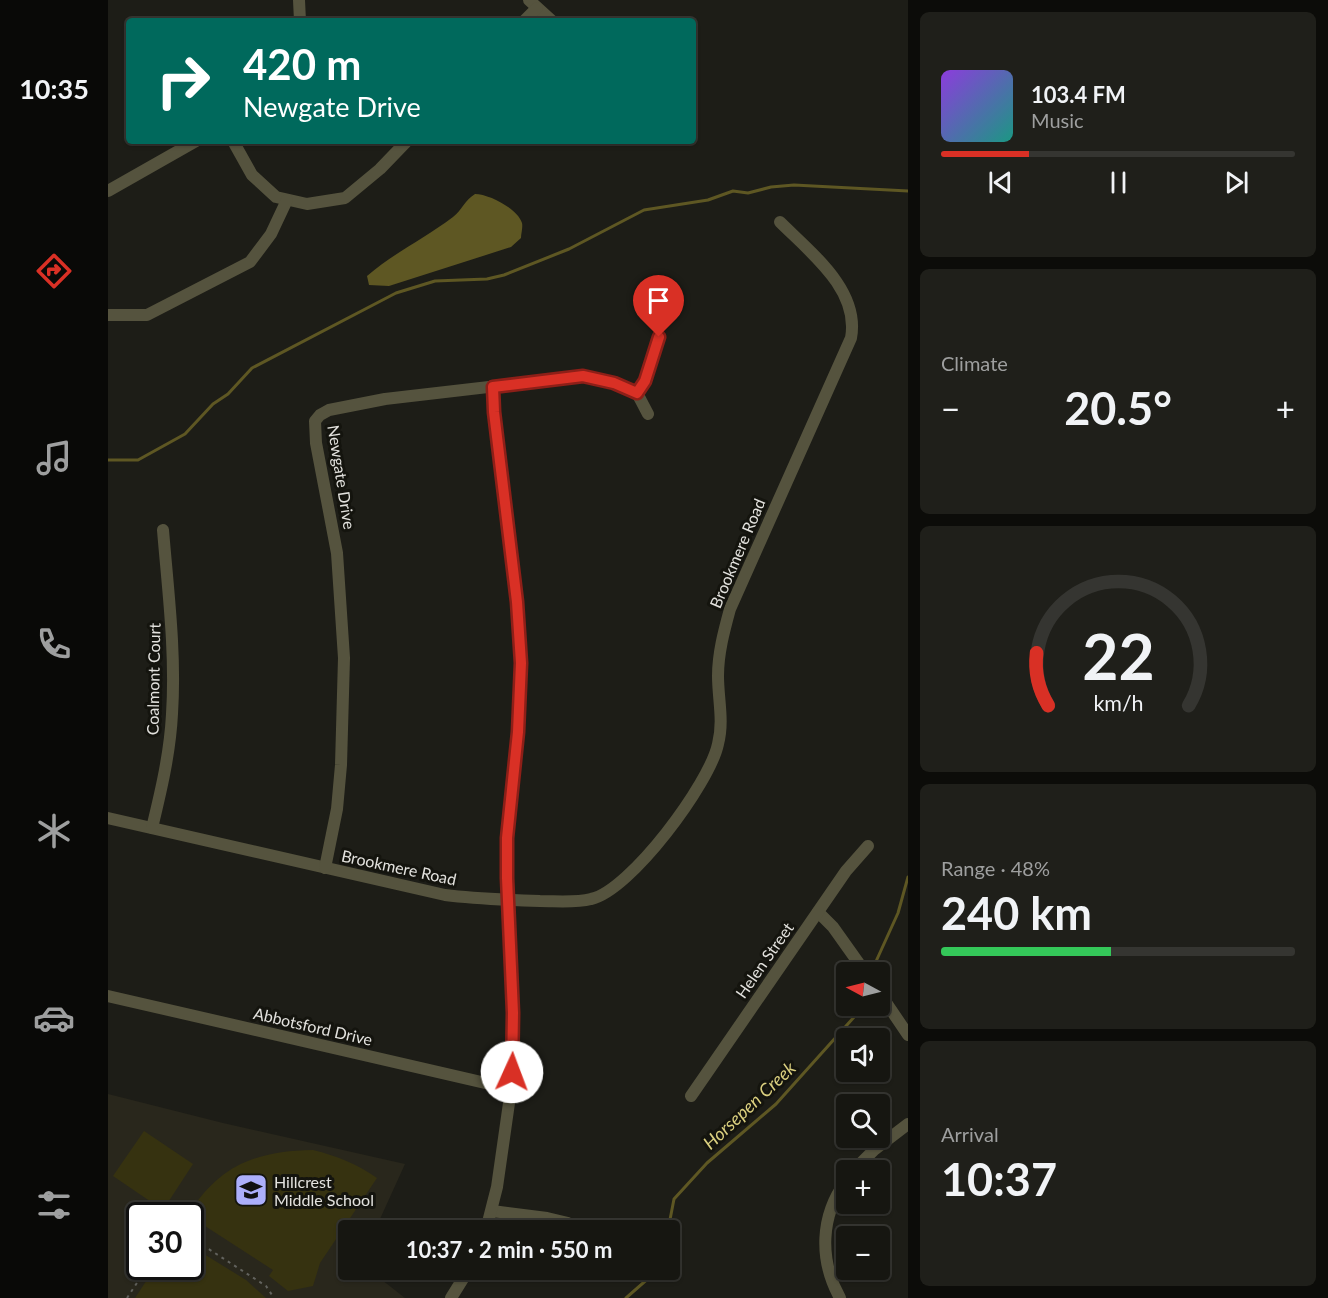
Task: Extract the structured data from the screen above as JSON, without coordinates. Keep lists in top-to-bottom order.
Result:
{
  "streets": {
    "street": [
      "Newgate Drive",
      "Brookmere Road",
      "Coalmont Court",
      "Helen Street",
      "Abbotsford Drive"
    ]
  },
  "crossings": [
    ["Newgate Drive", "Brookmere Road"],
    ["Brookmere Road", "Coalmont Court"]
  ],
  "water": ["Horsepen Creek"],
  "places": {
    "school or university": ["Hillcrest Middle School"]
  },
  "north": "left",
  "page": {
    "tabs": "10:35",
    "turn": ["420 m", "Newgate Drive"],
    "song": ["103.4 FM", "Music"],
    "tile": [
      "Climate",
      ["Range · 48%", "240 km"],
      ["Arrival", "10:37"]
    ],
    "heat": ["−", "20.5°", "+"],
    "map_buttons": ["+", "−"],
    "limit": "30",
    "trip": "10:37 · 2 min · 550 m",
    "gauge": ["22", "km/h"]
  }
}
